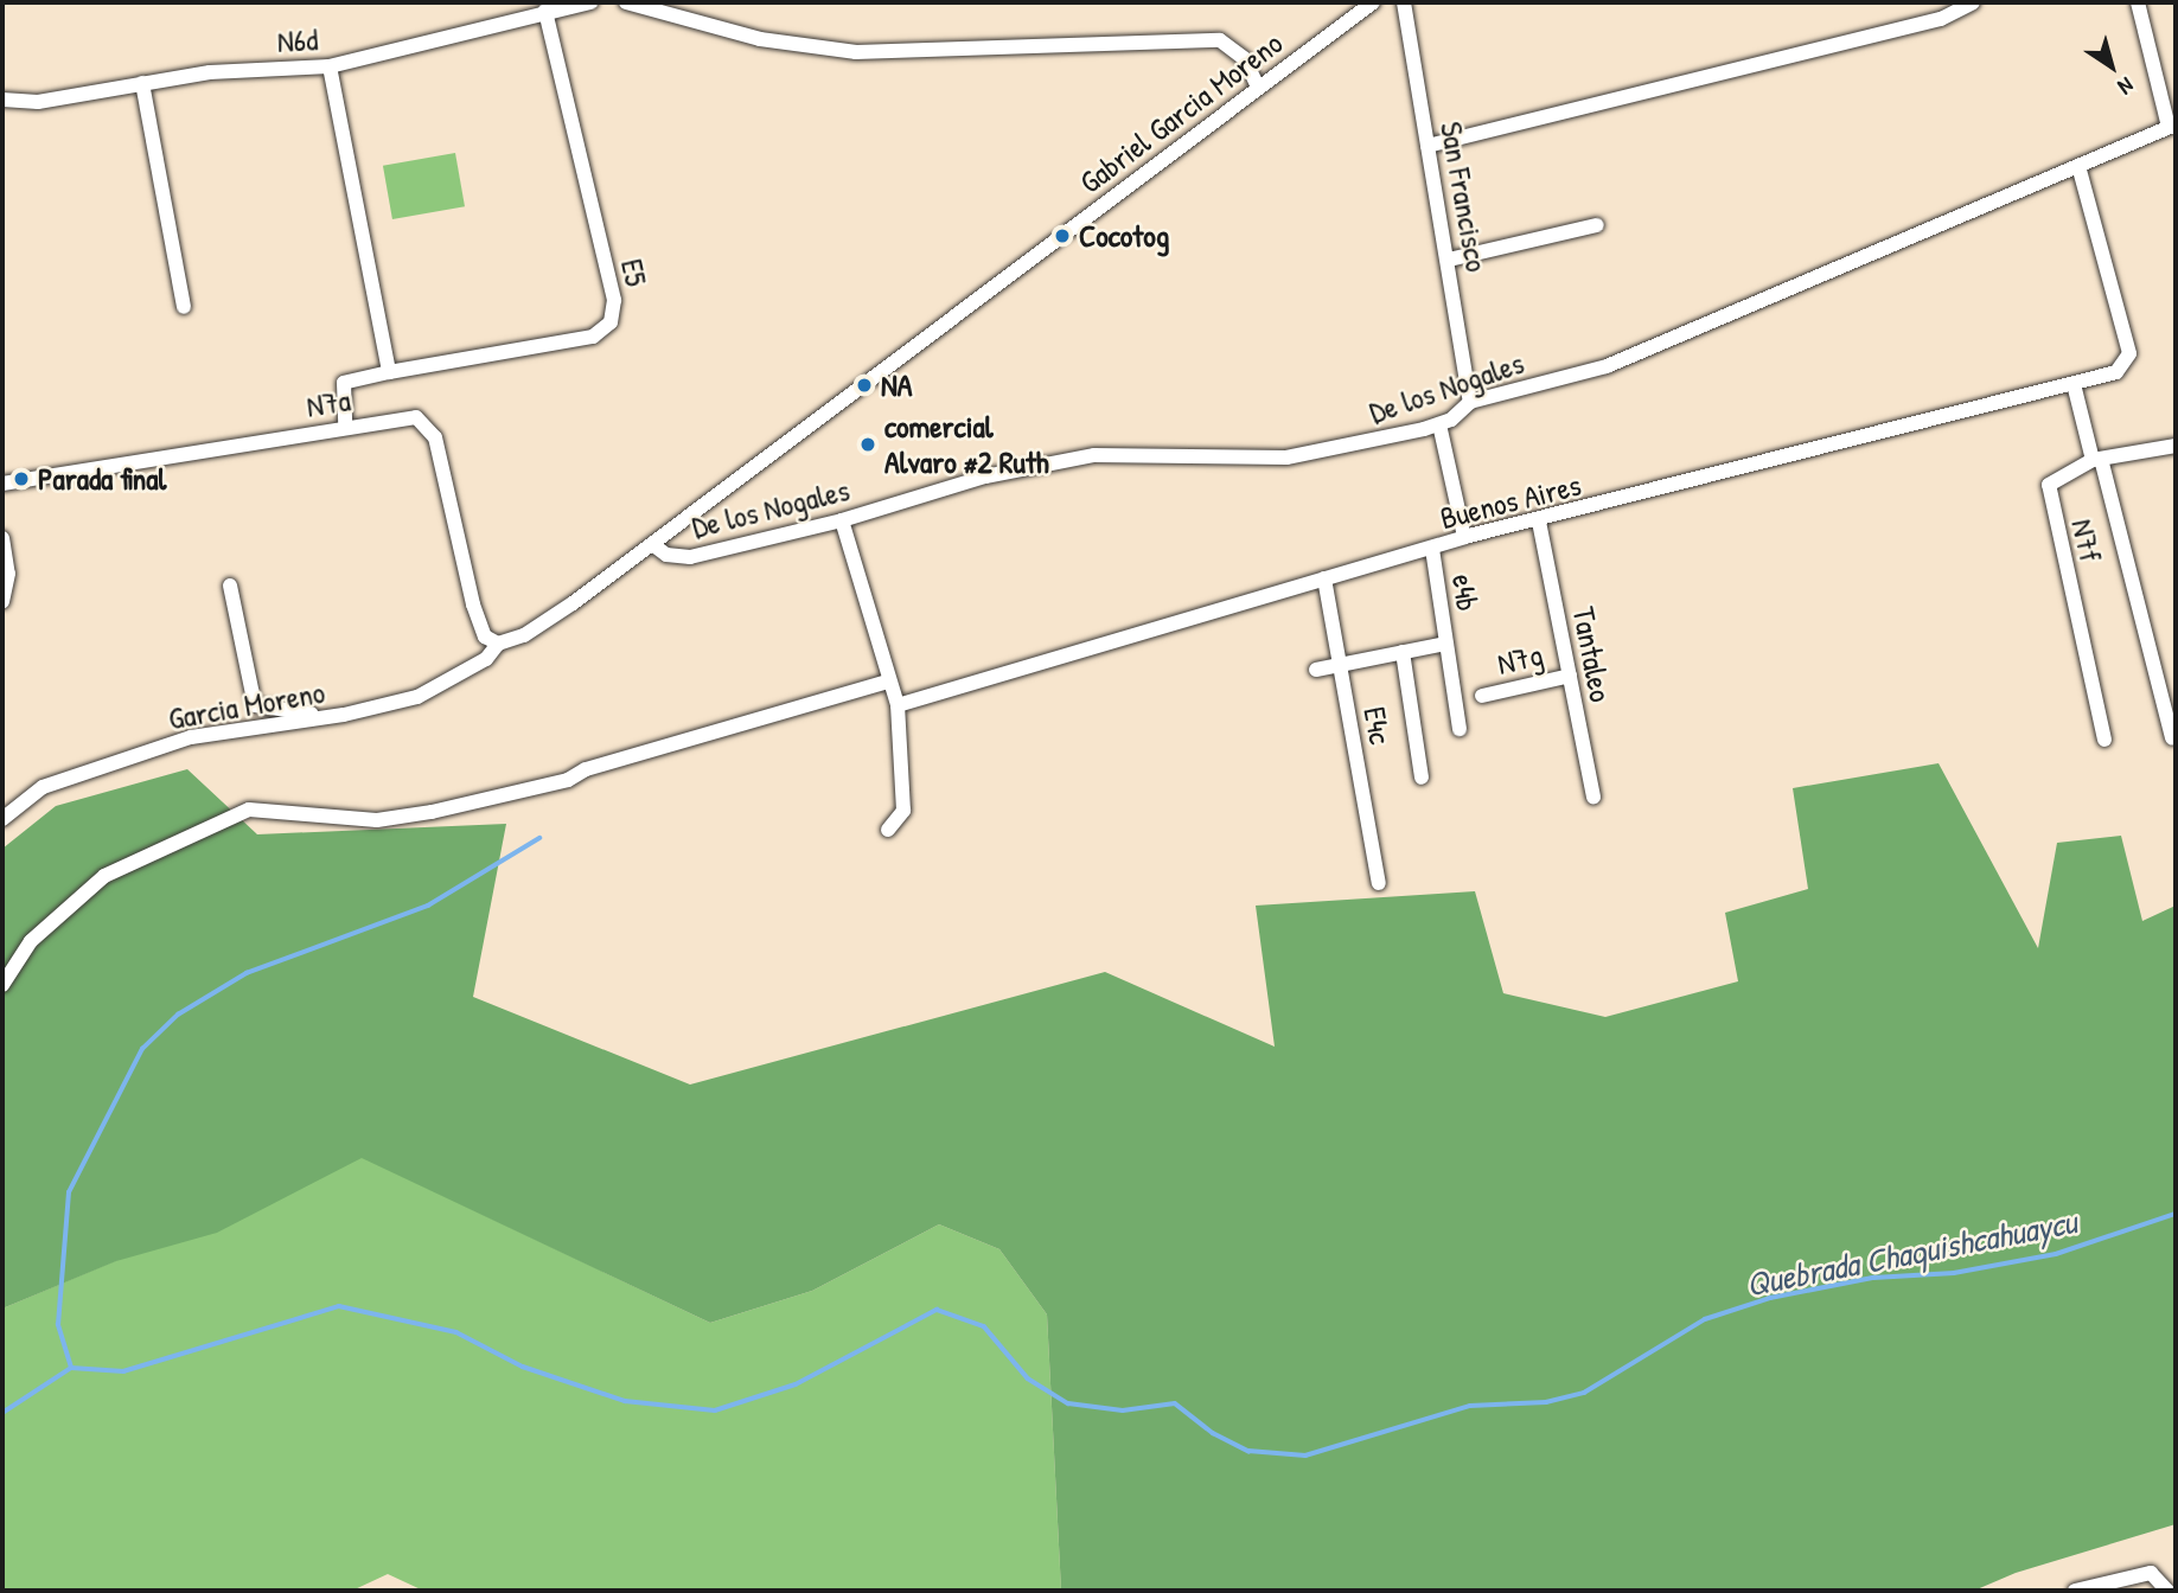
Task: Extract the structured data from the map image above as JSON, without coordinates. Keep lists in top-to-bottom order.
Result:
{
  "streets": {
    "street": [
      "N6d",
      "Gabriel Garcia Moreno",
      "San Francisco",
      "E5",
      "De los Nogales",
      "N7a",
      "Buenos Aires",
      "N7f",
      "e4b",
      "Tantaleo",
      "N7g",
      "Garcia Moreno",
      "E4c"
    ]
  },
  "crossings": [
    ["N6d", "E5"],
    ["Gabriel Garcia Moreno", "De los Nogales"],
    ["Gabriel Garcia Moreno", "N7a"],
    ["Gabriel Garcia Moreno", "Garcia Moreno"],
    ["San Francisco", "De los Nogales"],
    ["E5", "N7a"],
    ["De los Nogales", "Buenos Aires"],
    ["N7a", "Garcia Moreno"],
    ["Buenos Aires", "e4b"],
    ["Buenos Aires", "Tantaleo"],
    ["Buenos Aires", "E4c"],
    ["Tantaleo", "N7g"]
  ],
  "water": ["Quebrada Chaquishcahuaycu"],
  "places": [
    "Cocotog",
    "NA",
    "comercial Alvaro #2 Ruth",
    "Parada final"
  ],
  "north": "bottom right"
}
